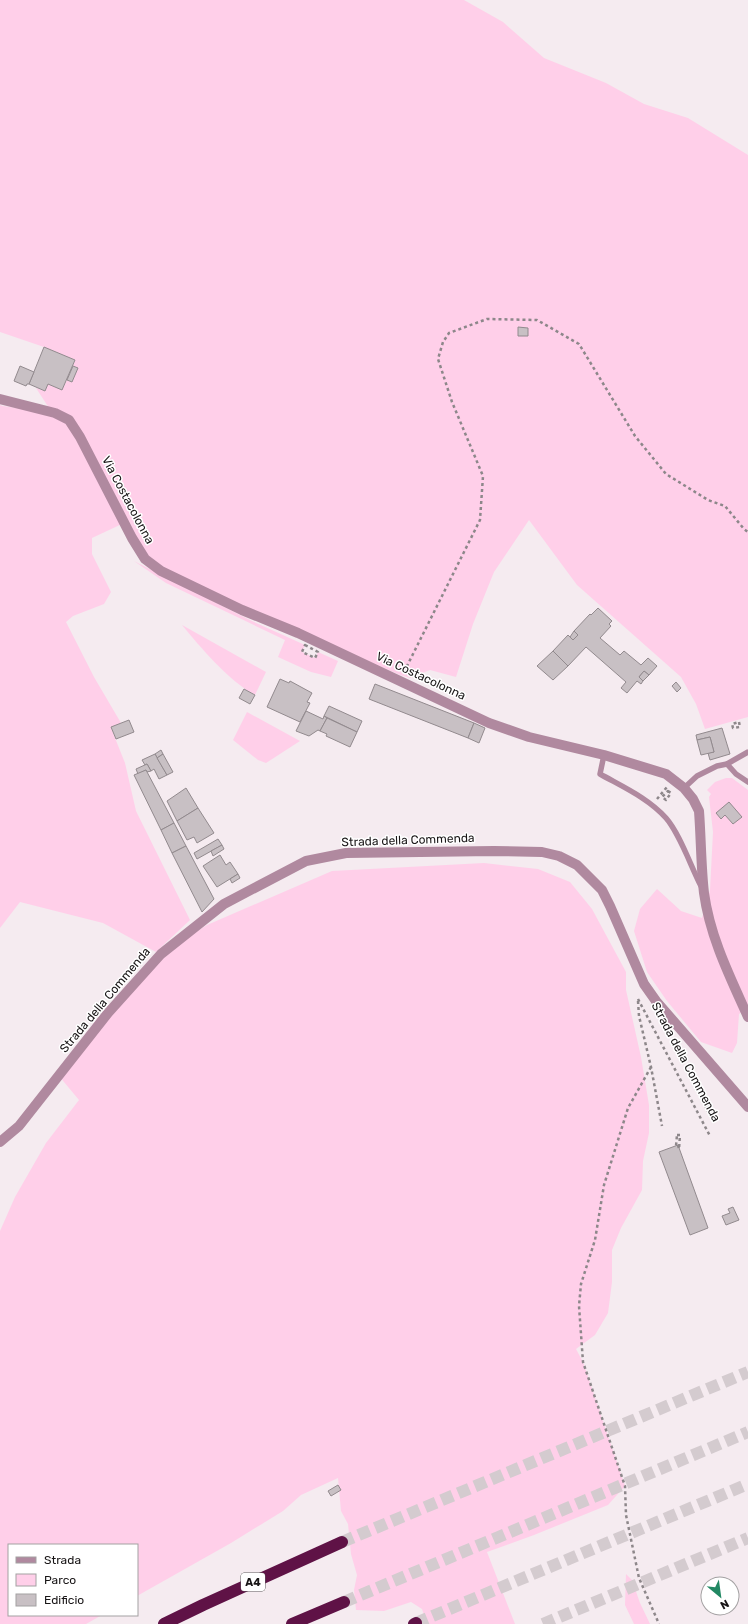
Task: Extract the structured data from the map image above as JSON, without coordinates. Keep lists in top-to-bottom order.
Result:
{
  "streets": {
    "highway": ["A4"],
    "street": ["Via Costacolonna", "Strada della Commenda"]
  },
  "legend": ["Strada", "Parco", "Edificio"],
  "north": "bottom right"
}
